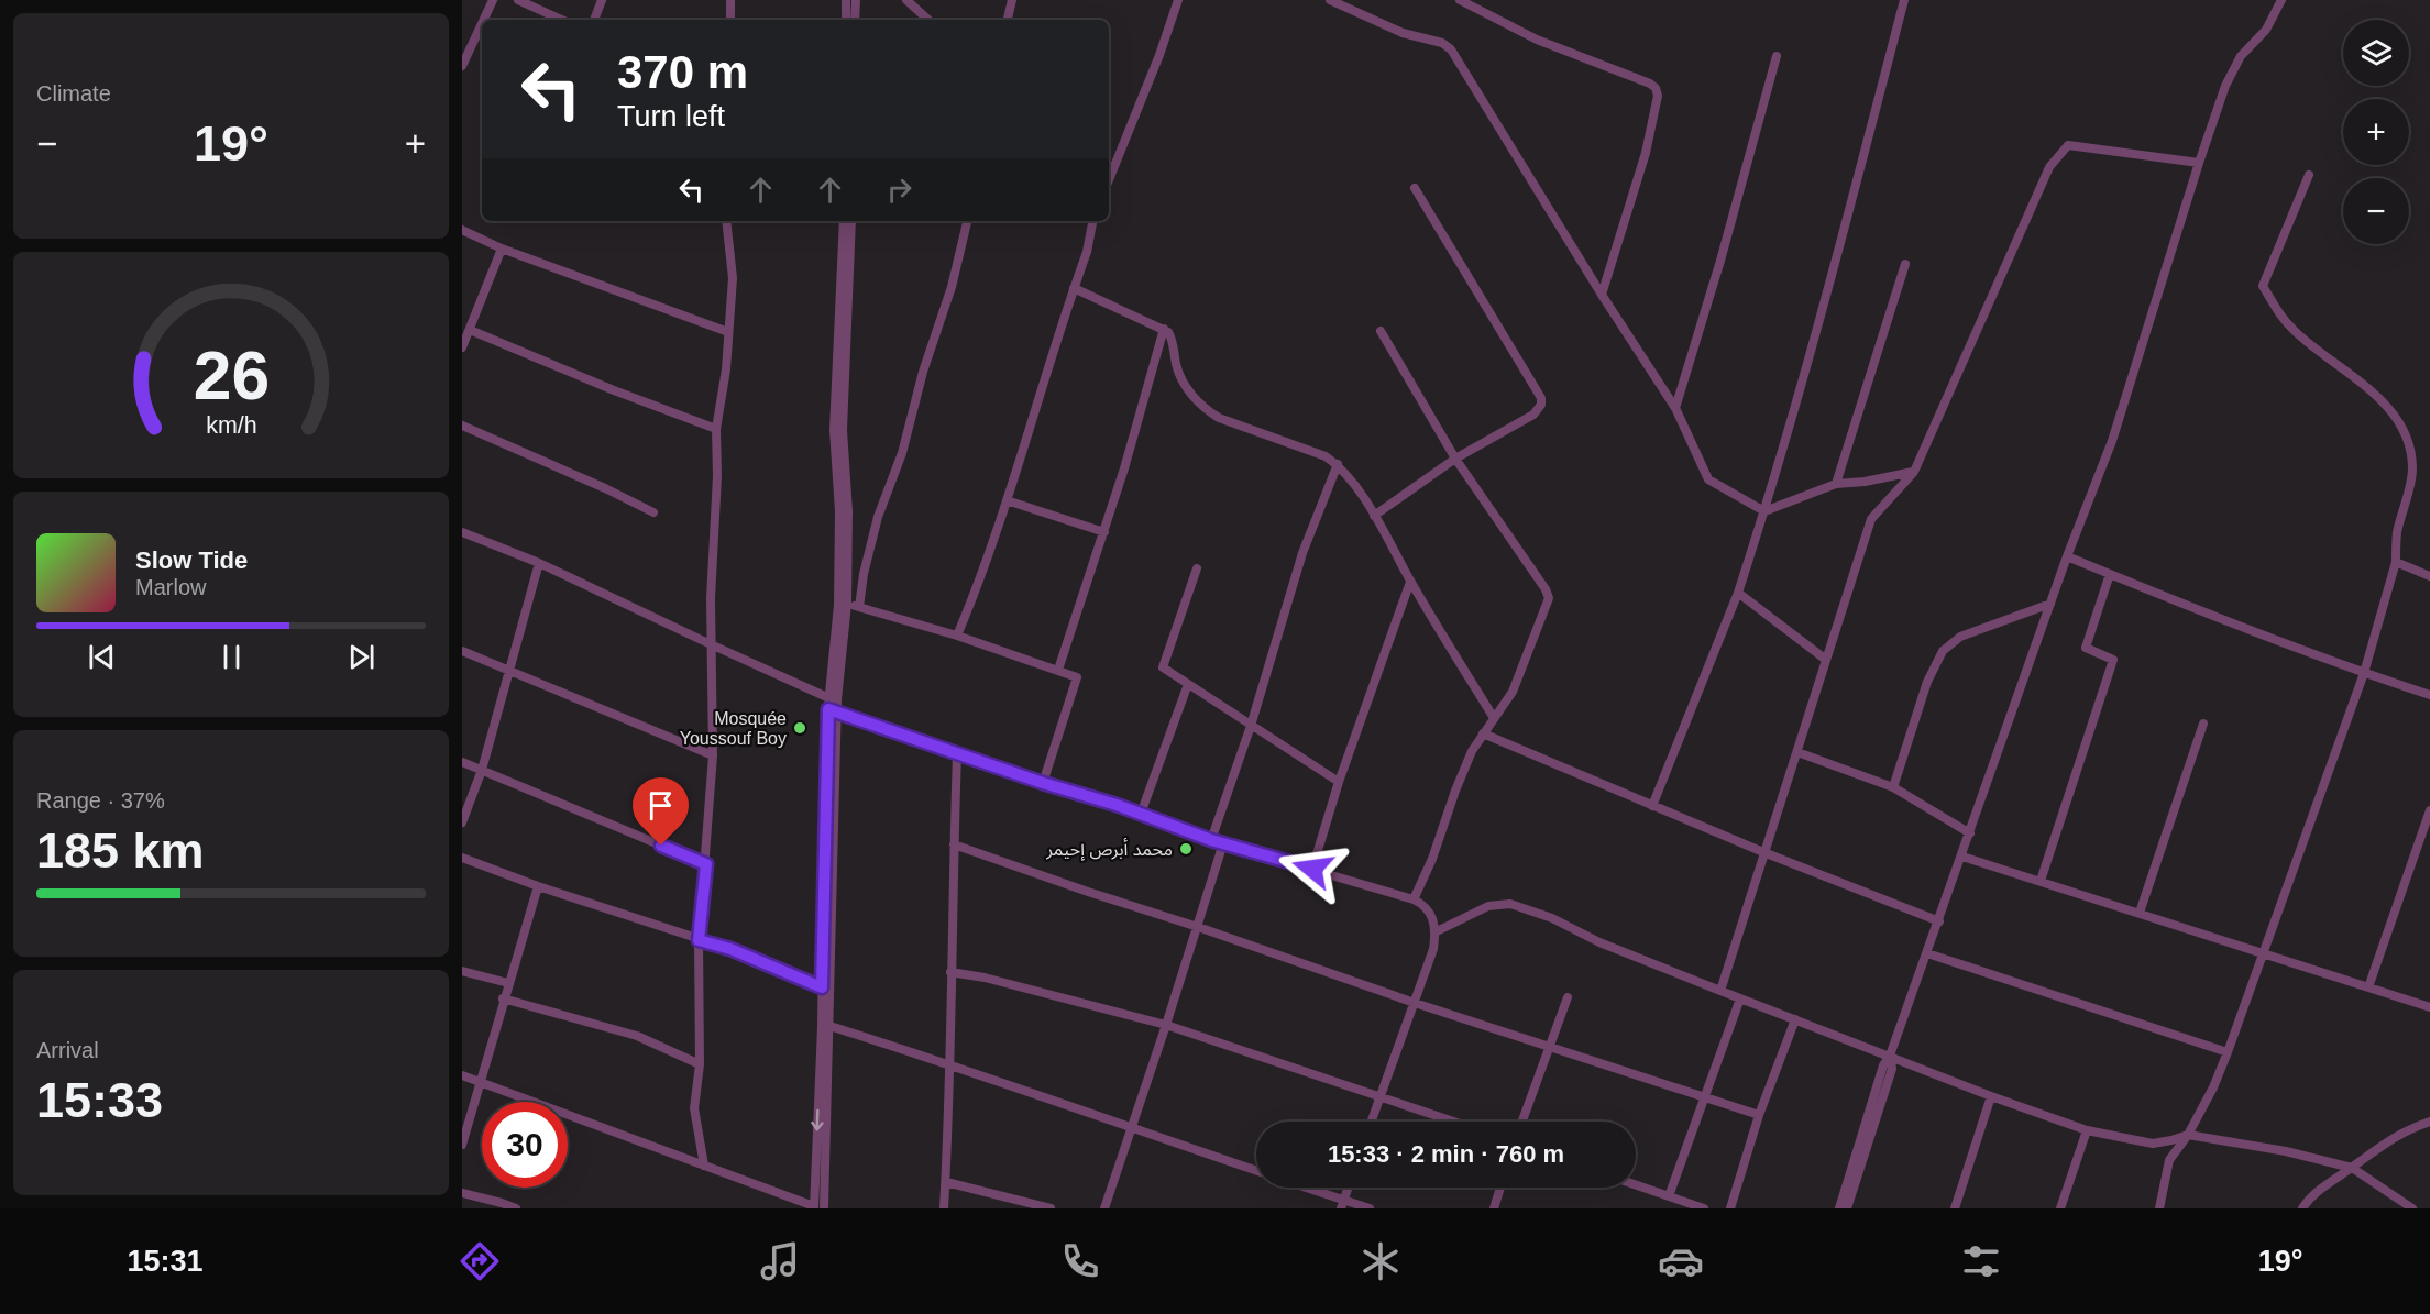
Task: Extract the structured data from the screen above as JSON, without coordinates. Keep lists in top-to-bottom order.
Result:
{
  "places": ["Mosquée Youssouf Boy", "محمد أبرص إحيمر"],
  "page": {
    "tile": [
      "Climate",
      ["Range · 37%", "185 km"],
      ["Arrival", "15:33"]
    ],
    "map_buttons": ["+", "−"],
    "turn": ["370 m", "Turn left"],
    "heat": ["−", "19°", "+"],
    "song": ["Slow Tide", "Marlow"],
    "limit": "30",
    "trip": "15:33 · 2 min · 760 m",
    "tabs": ["15:31", "19°"],
    "gauge": ["26", "km/h"]
  }
}
